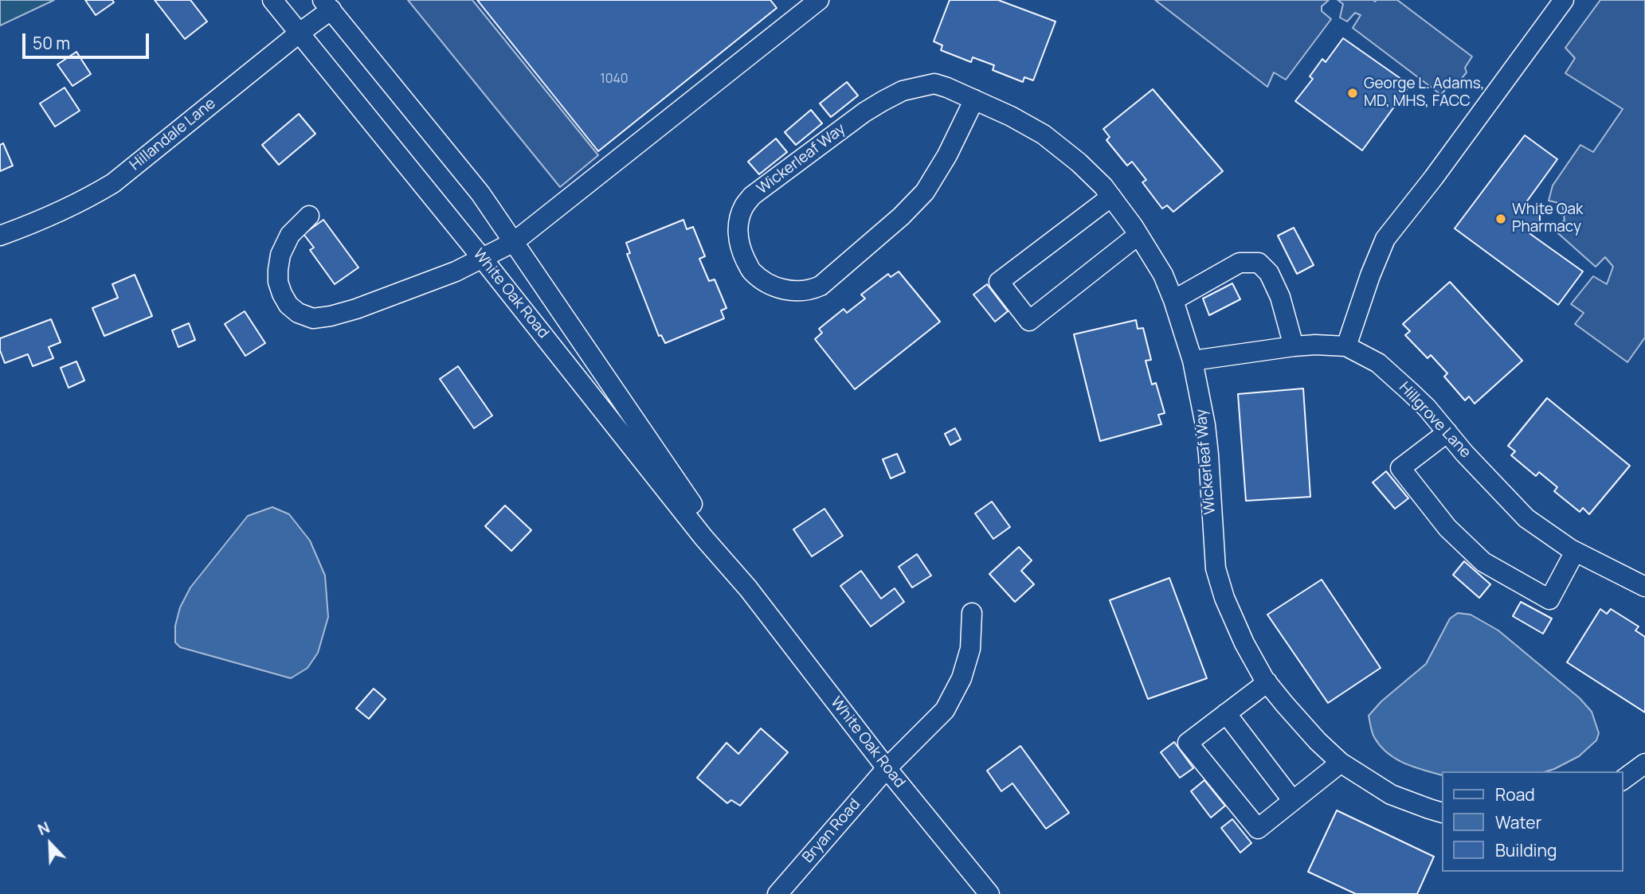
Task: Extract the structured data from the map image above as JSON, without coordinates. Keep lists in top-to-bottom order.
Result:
{
  "streets": {
    "street": [
      "Hillandale Lane",
      "Wickerleaf Way",
      "White Oak Road",
      "Hillgrove Lane",
      "Bryan Road"
    ]
  },
  "crossings": [
    ["Hillandale Lane", "White Oak Road"],
    ["Wickerleaf Way", "Hillgrove Lane"],
    ["White Oak Road", "Bryan Road"]
  ],
  "places": ["George L. Adams, MD, MHS, FACC", "White Oak Pharmacy"],
  "house_numbers": ["1040"],
  "legend": ["Road", "Water", "Building"],
  "scale_bar": "50 m",
  "north": "top left"
}
